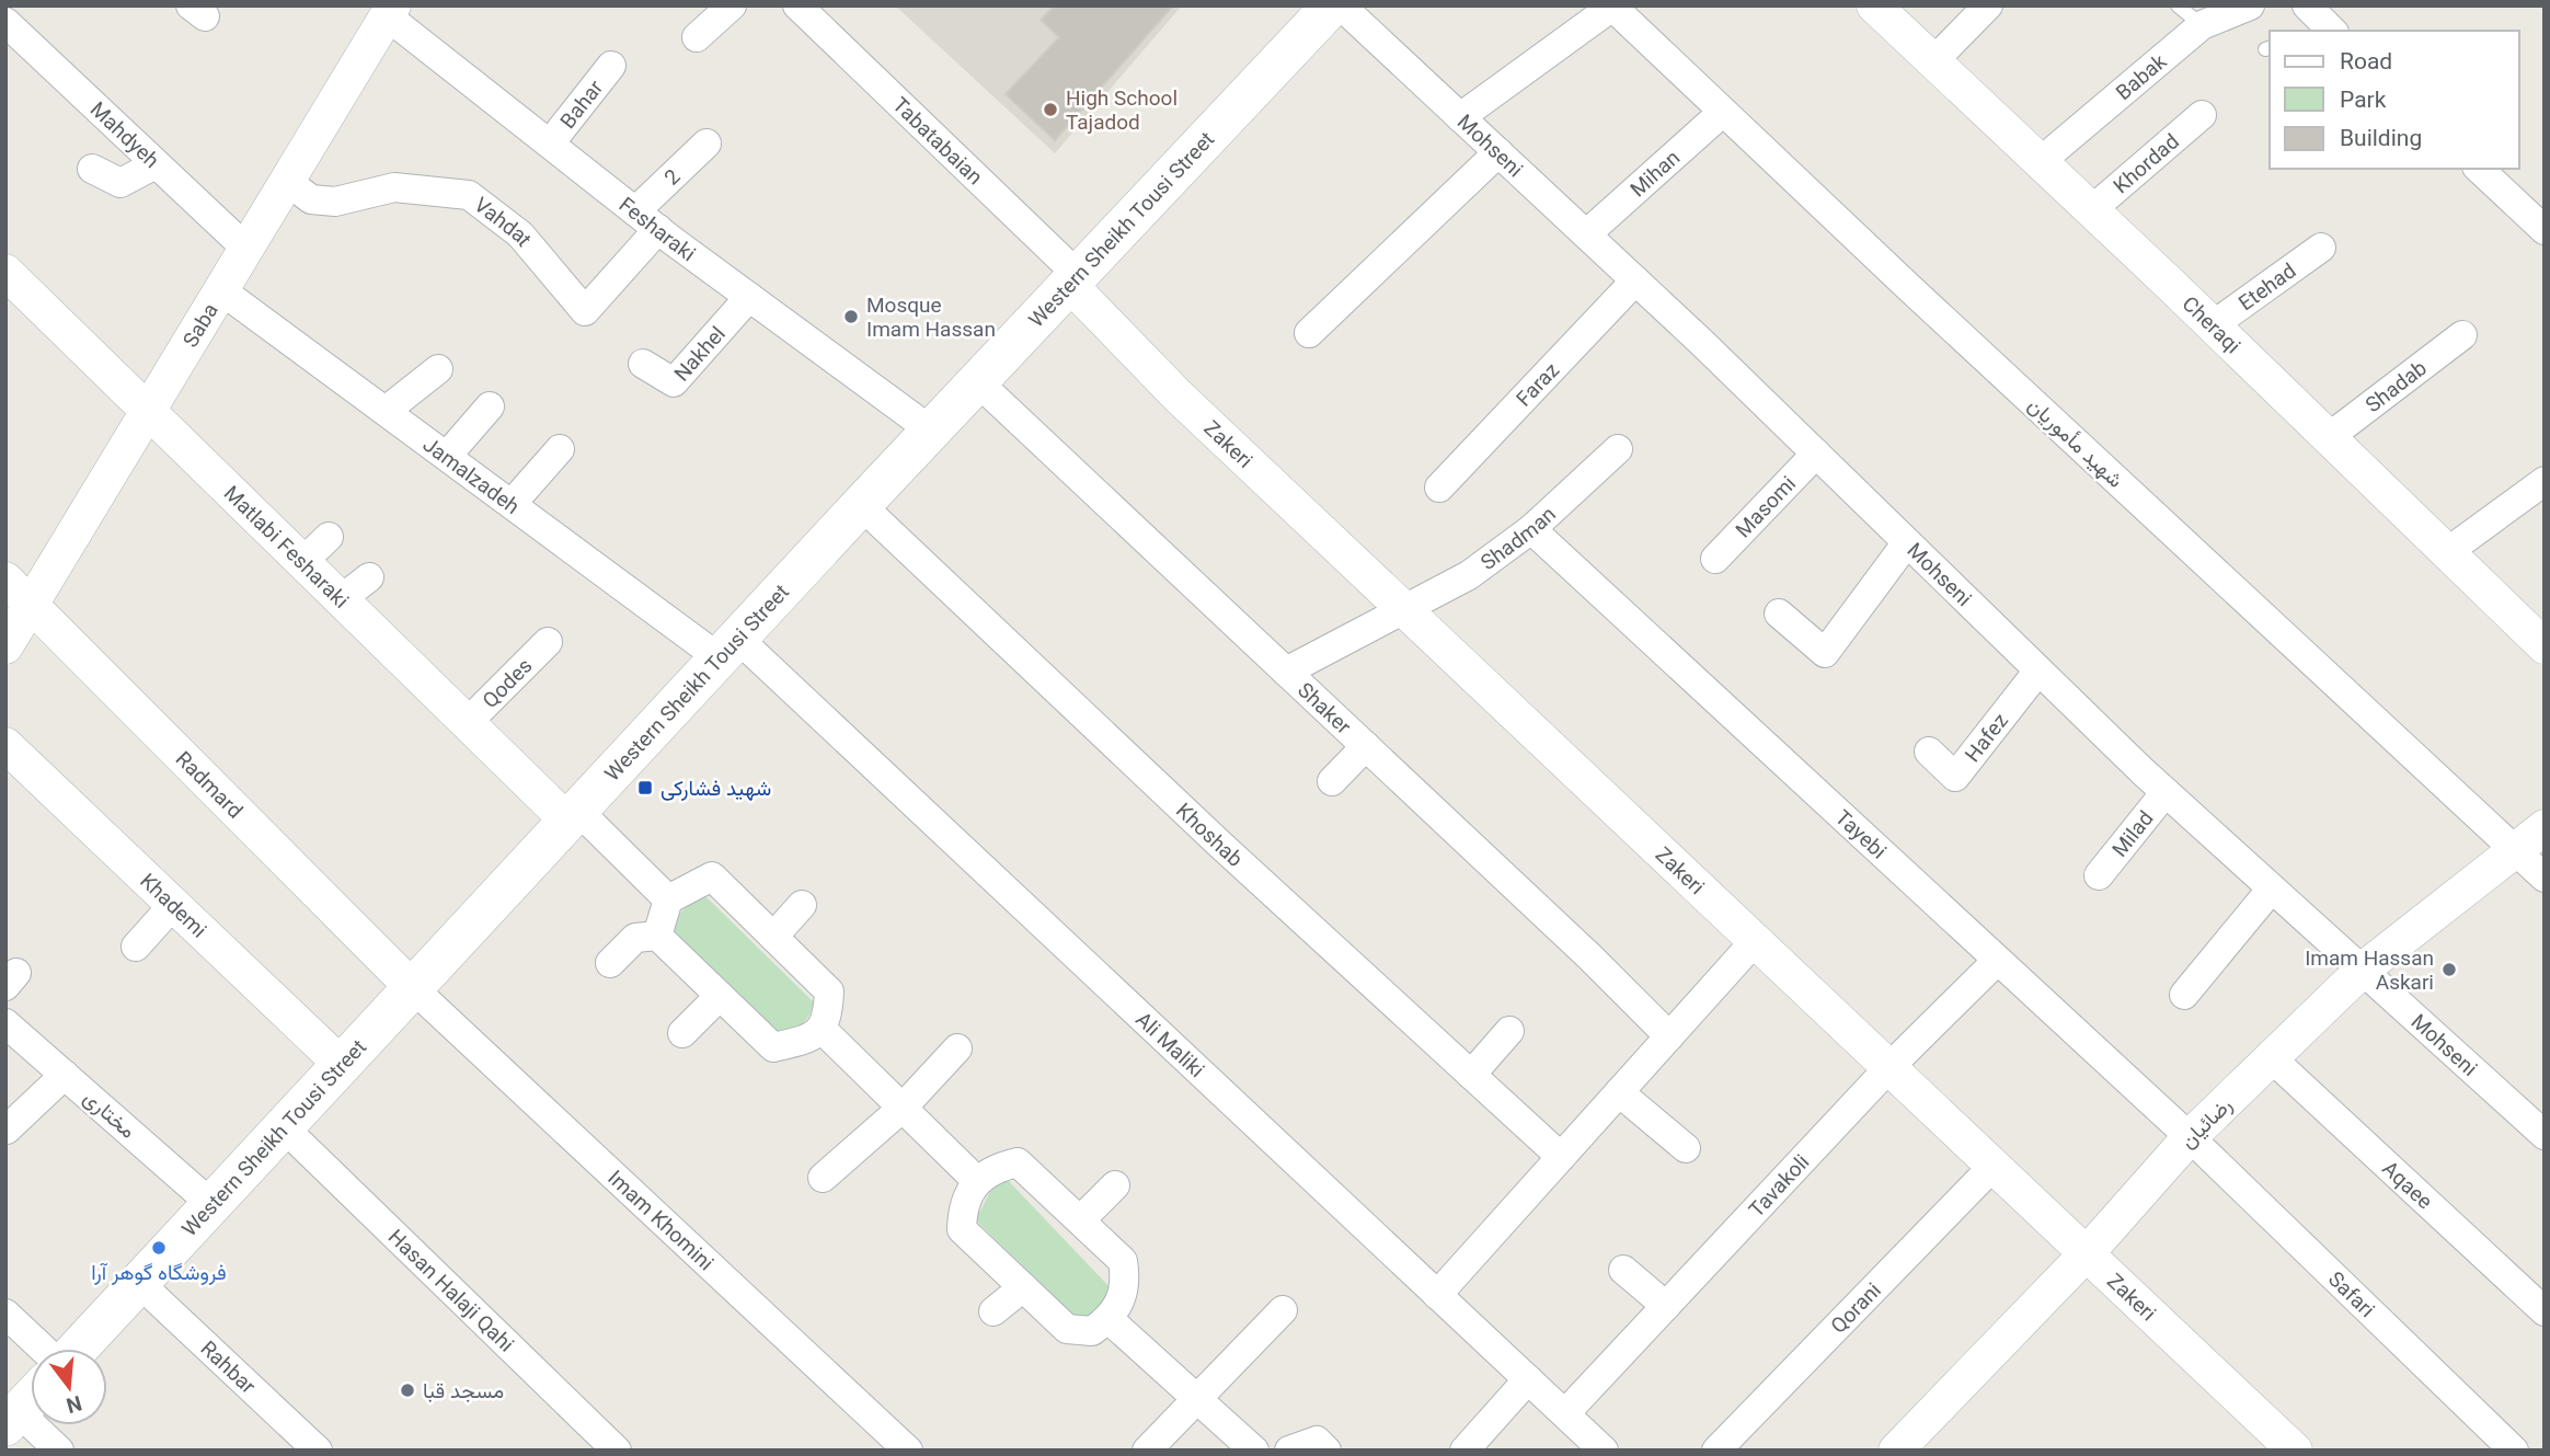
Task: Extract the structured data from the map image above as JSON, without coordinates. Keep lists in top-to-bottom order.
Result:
{
  "streets": {
    "main road": ["Western Sheikh Tousi Street"],
    "street": [
      "Babak",
      "Bahar",
      "Mahdyeh",
      "Tabatabaian",
      "Mohseni",
      "Khordad",
      "Mihan",
      "2",
      "Vahdat",
      "Fesharaki",
      "Etehad",
      "Cheraqi",
      "Saba",
      "Nakhel",
      "Faraz",
      "Shadab",
      "شهید مأموریان",
      "Zakeri",
      "Jamalzadeh",
      "Masomi",
      "Shadman",
      "Matlabi Fesharaki",
      "Qodes",
      "Shaker",
      "Hafez",
      "Radmard",
      "Khoshab",
      "Tayebi",
      "Milad",
      "Khademi",
      "Ali Maliki",
      "مختاری",
      "رضائیان",
      "Tavakoli",
      "Aqaee",
      "Imam Khomini",
      "Hasan Halaji Qahi",
      "Safari",
      "Qorani",
      "Rahbar"
    ]
  },
  "crossings": [
    ["Babak", "Cheraqi"],
    ["Bahar", "Fesharaki"],
    ["Mahdyeh", "Saba"],
    ["Tabatabaian", "Western Sheikh Tousi Street"],
    ["Tabatabaian", "Zakeri"],
    ["Mohseni", "Mihan"],
    ["Mohseni", "Faraz"],
    ["Mohseni", "Masomi"],
    ["Mohseni", "Hafez"],
    ["Mohseni", "Milad"],
    ["Mohseni", "رضائیان"],
    ["Khordad", "Cheraqi"],
    ["Mihan", "شهید مأموریان"],
    ["2", "Vahdat"],
    ["2", "Fesharaki"],
    ["Vahdat", "Fesharaki"],
    ["Vahdat", "Saba"],
    ["Fesharaki", "Western Sheikh Tousi Street"],
    ["Fesharaki", "Saba"],
    ["Fesharaki", "Nakhel"],
    ["Western Sheikh Tousi Street", "Zakeri"],
    ["Western Sheikh Tousi Street", "Jamalzadeh"],
    ["Western Sheikh Tousi Street", "Matlabi Fesharaki"],
    ["Western Sheikh Tousi Street", "Shaker"],
    ["Western Sheikh Tousi Street", "Radmard"],
    ["Western Sheikh Tousi Street", "Khoshab"],
    ["Western Sheikh Tousi Street", "Khademi"],
    ["Western Sheikh Tousi Street", "Ali Maliki"],
    ["Western Sheikh Tousi Street", "مختاری"],
    ["Western Sheikh Tousi Street", "Imam Khomini"],
    ["Western Sheikh Tousi Street", "Hasan Halaji Qahi"],
    ["Western Sheikh Tousi Street", "Rahbar"],
    ["Etehad", "Cheraqi"],
    ["Cheraqi", "Shadab"],
    ["Saba", "Jamalzadeh"],
    ["Saba", "Matlabi Fesharaki"],
    ["Saba", "Radmard"],
    ["شهید مأموریان", "رضائیان"],
    ["Zakeri", "Shadman"],
    ["Zakeri", "رضائیان"],
    ["Zakeri", "Tavakoli"],
    ["Zakeri", "Qorani"],
    ["Jamalzadeh", "Ali Maliki"],
    ["Shadman", "Shaker"],
    ["Shadman", "Tayebi"],
    ["Matlabi Fesharaki", "Qodes"],
    ["Radmard", "Imam Khomini"],
    ["Tayebi", "رضائیان"],
    ["Tayebi", "Tavakoli"],
    ["Tayebi", "Safari"],
    ["Ali Maliki", "Tavakoli"],
    ["رضائیان", "Aqaee"],
    ["رضائیان", "Safari"]
  ],
  "places": {
    "other": [
      "High School Tajadod",
      "Mosque Imam Hassan",
      "Imam Hassan Askari",
      "فروشگاه گوهر آرا",
      "مسجد قبا"
    ],
    "transit": ["شهید فشارکی"]
  },
  "legend": ["Road", "Park", "Building"],
  "north": "bottom"
}
